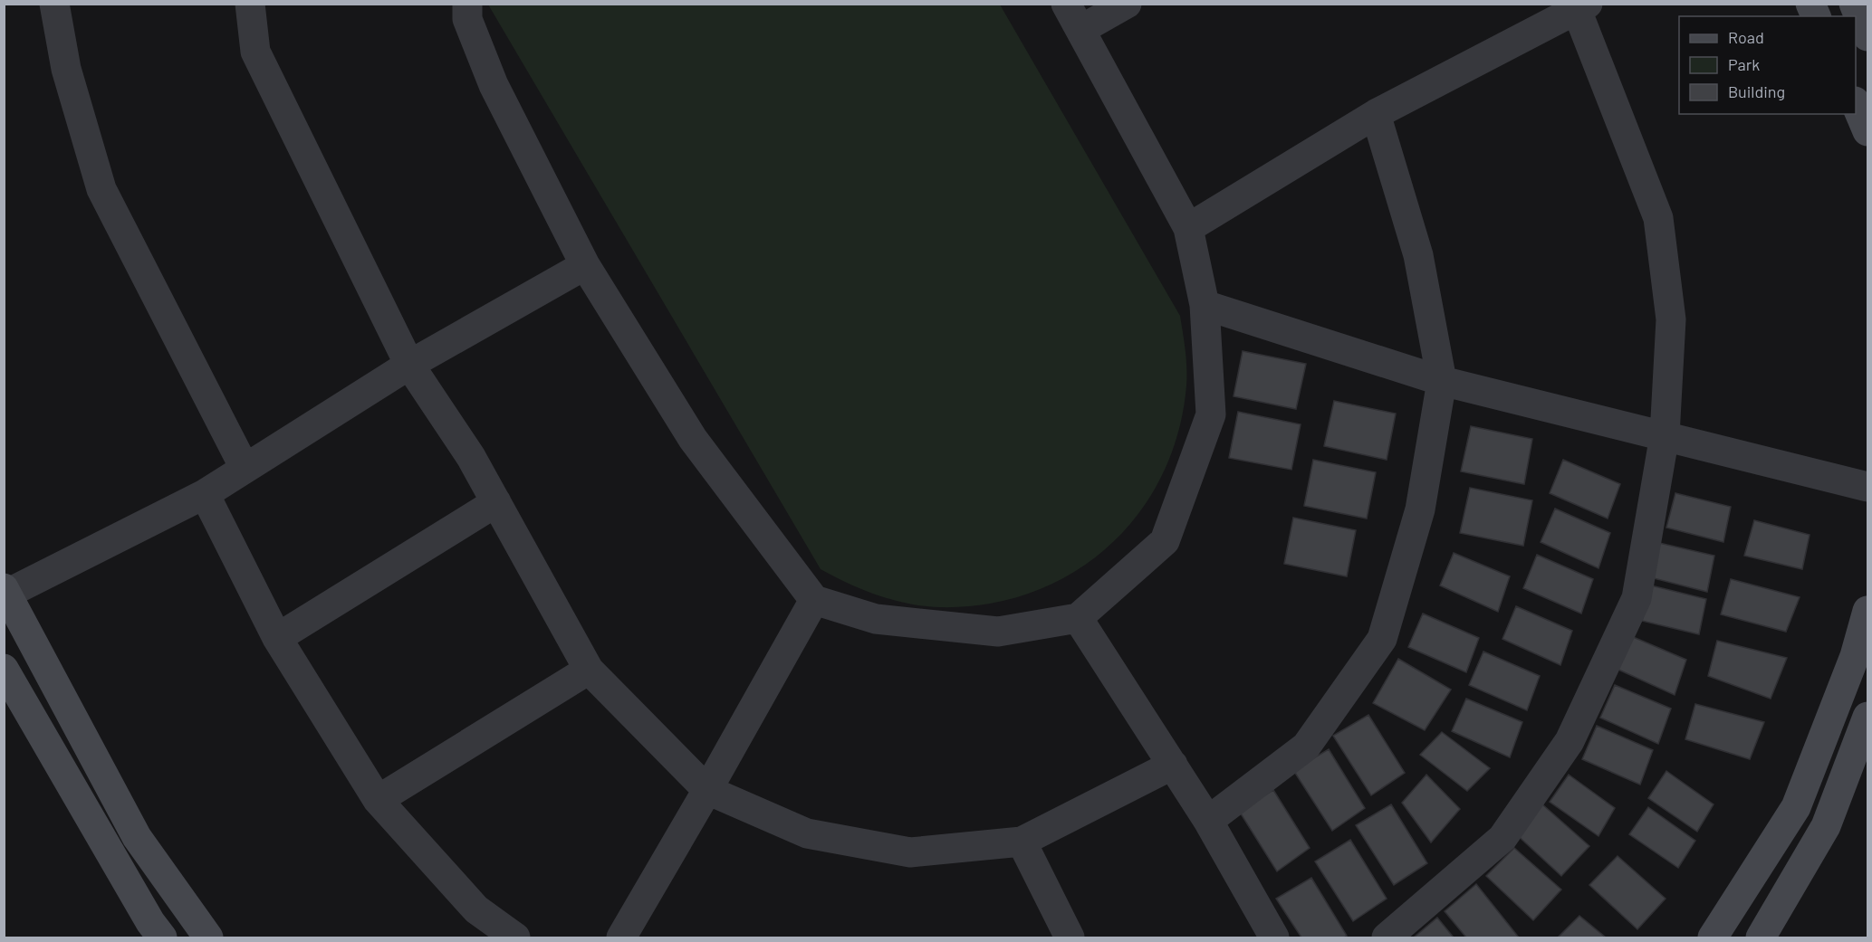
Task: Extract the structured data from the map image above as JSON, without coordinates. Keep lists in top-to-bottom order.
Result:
{
  "legend": ["Road", "Park", "Building"]
}
